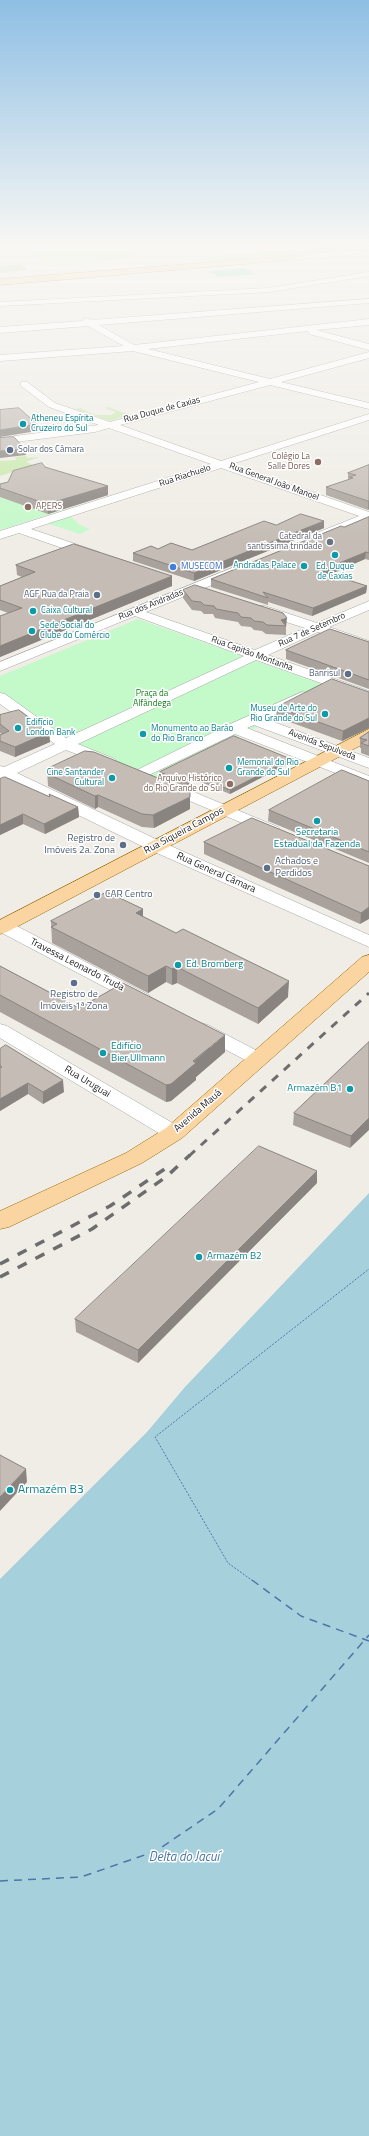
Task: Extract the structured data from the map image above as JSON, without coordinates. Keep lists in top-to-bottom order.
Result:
{
  "streets": {
    "main road": ["Rua Siqueira Campos", "Avenida Mauá"],
    "street": [
      "Rua Duque de Caxias",
      "Rua Riachuelo",
      "Rua General João Manoel",
      "Rua dos Andradas",
      "Rua 7 de Setembro",
      "Rua Capitão Montanha",
      "Avenida Sepulveda",
      "Rua General Câmara",
      "Travessa Leonardo Truda",
      "Rua Uruguai"
    ]
  },
  "crossings": [
    ["Rua Duque de Caxias", "Rua General João Manoel"],
    ["Rua Riachuelo", "Rua General João Manoel"],
    ["Rua dos Andradas", "Rua Capitão Montanha"],
    ["Rua 7 de Setembro", "Rua Capitão Montanha"],
    ["Avenida Sepulveda", "Rua Siqueira Campos"],
    ["Rua Siqueira Campos", "Rua General Câmara"],
    ["Rua Siqueira Campos", "Travessa Leonardo Truda"],
    ["Rua Uruguai", "Avenida Mauá"]
  ],
  "water": ["Delta do Jacuí"],
  "parks": ["Praça da Alfândega"],
  "places": [
    "Atheneu Espírita Cruzeiro do Sul",
    "Solar dos Câmara",
    "Colégio La Salle Dores",
    "APERS",
    "Catedral da santissima trindade",
    "Ed. Duque de Caxias",
    "Andradas Palace",
    "MUSECOM",
    "AGF Rua da Praia",
    "Caixa Cultural",
    "Sede Social do Clube do Comércio",
    "Banrisul",
    "Museu de Arte do Rio Grande do Sul",
    "Edifício London Bank",
    "Monumento ao Barão do Rio Branco",
    "Memorial do Rio Grande do Sul",
    "Cine Santander Cultural",
    "Arquivo Histórico do Rio Grande do Sul",
    "Secretaria Estadual da Fazenda",
    "Registro de Imóveis 2a. Zona",
    "Achados e Perdidos",
    "CAR Centro",
    "Ed. Bromberg",
    "Registro de Imóveis 1ª Zona",
    "Edifício Bier Ullmann",
    "Armazém B1",
    "Armazém B2",
    "Armazém B3"
  ]
}
